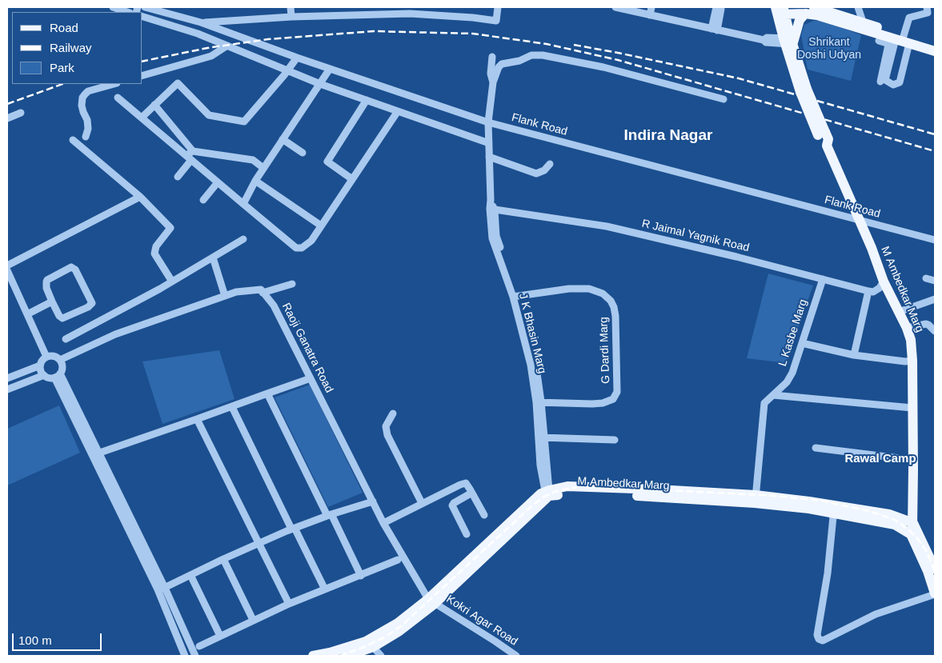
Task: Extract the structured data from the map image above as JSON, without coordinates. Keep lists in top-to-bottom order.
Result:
{
  "streets": {
    "main road": ["M Ambedkar Marg"],
    "street": [
      "Flank Road",
      "R Jaimal Yagnik Road",
      "L Kasbe Marg",
      "J K Bhasin Marg",
      "Raoji Ganatra Road",
      "G Dardi Marg",
      "Kokri Agar Road"
    ]
  },
  "crossings": [
    ["Flank Road", "M Ambedkar Marg"],
    ["Flank Road", "J K Bhasin Marg"],
    ["R Jaimal Yagnik Road", "L Kasbe Marg"],
    ["R Jaimal Yagnik Road", "J K Bhasin Marg"],
    ["M Ambedkar Marg", "L Kasbe Marg"],
    ["M Ambedkar Marg", "J K Bhasin Marg"],
    ["J K Bhasin Marg", "G Dardi Marg"],
    ["Raoji Ganatra Road", "Kokri Agar Road"]
  ],
  "districts": ["Indira Nagar", "Rawal Camp"],
  "parks": ["Shrikant Doshi Udyan"],
  "legend": ["Road", "Railway", "Park"],
  "scale_bar": "100 m"
}
